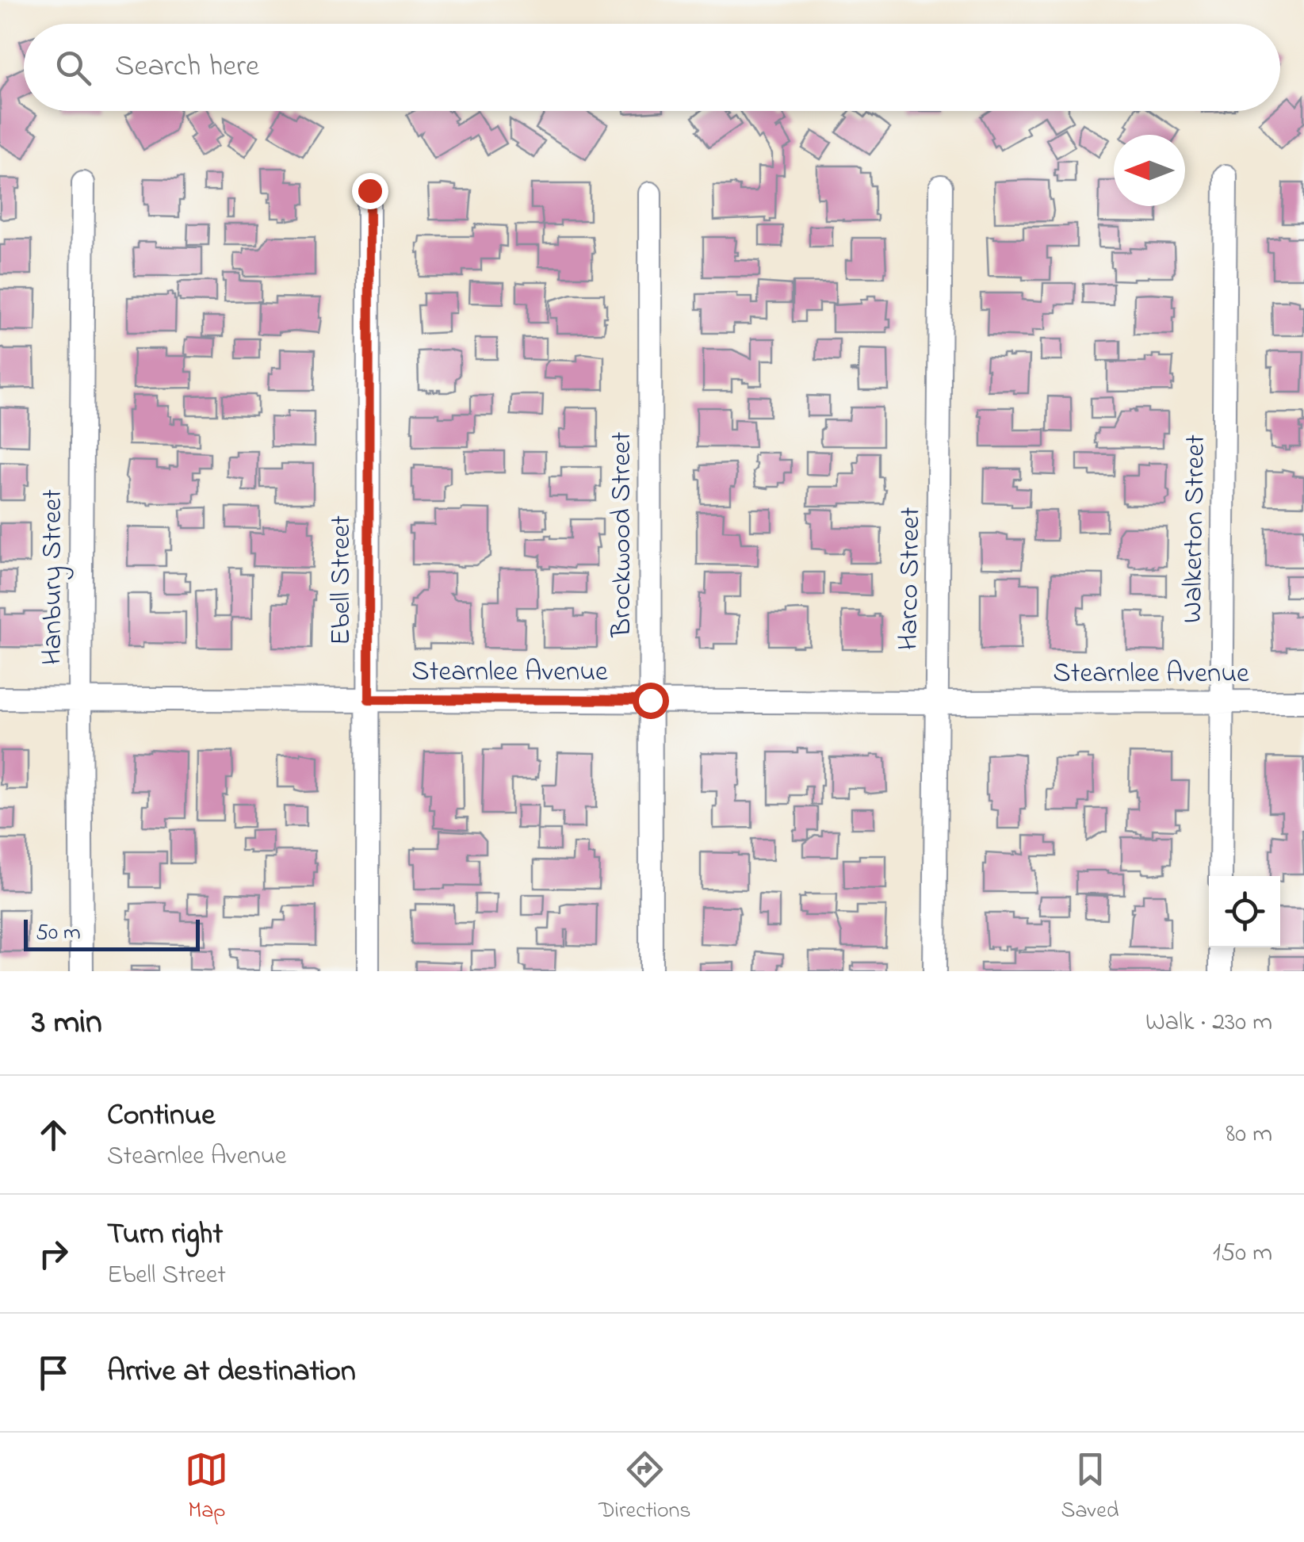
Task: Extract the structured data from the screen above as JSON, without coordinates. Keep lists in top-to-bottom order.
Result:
{
  "streets": {
    "street": [
      "Walkerton Street",
      "Brockwood Street",
      "Hanbury Street",
      "Harco Street",
      "Ebell Street",
      "Stearnlee Avenue"
    ]
  },
  "crossings": [
    ["Walkerton Street", "Stearnlee Avenue"],
    ["Brockwood Street", "Stearnlee Avenue"],
    ["Hanbury Street", "Stearnlee Avenue"],
    ["Harco Street", "Stearnlee Avenue"],
    ["Ebell Street", "Stearnlee Avenue"]
  ],
  "scale_bar": "50 m",
  "north": "left",
  "page": {
    "search": "Search here",
    "scale": "50 m",
    "heading": ["3 min", "Walk · 230 m"],
    "list": [
      ["Continue", "Stearnlee Avenue", "80 m"],
      ["Turn right", "Ebell Street", "150 m"],
      "Arrive at destination"
    ],
    "nav": ["Map", "Directions", "Saved"]
  }
}
